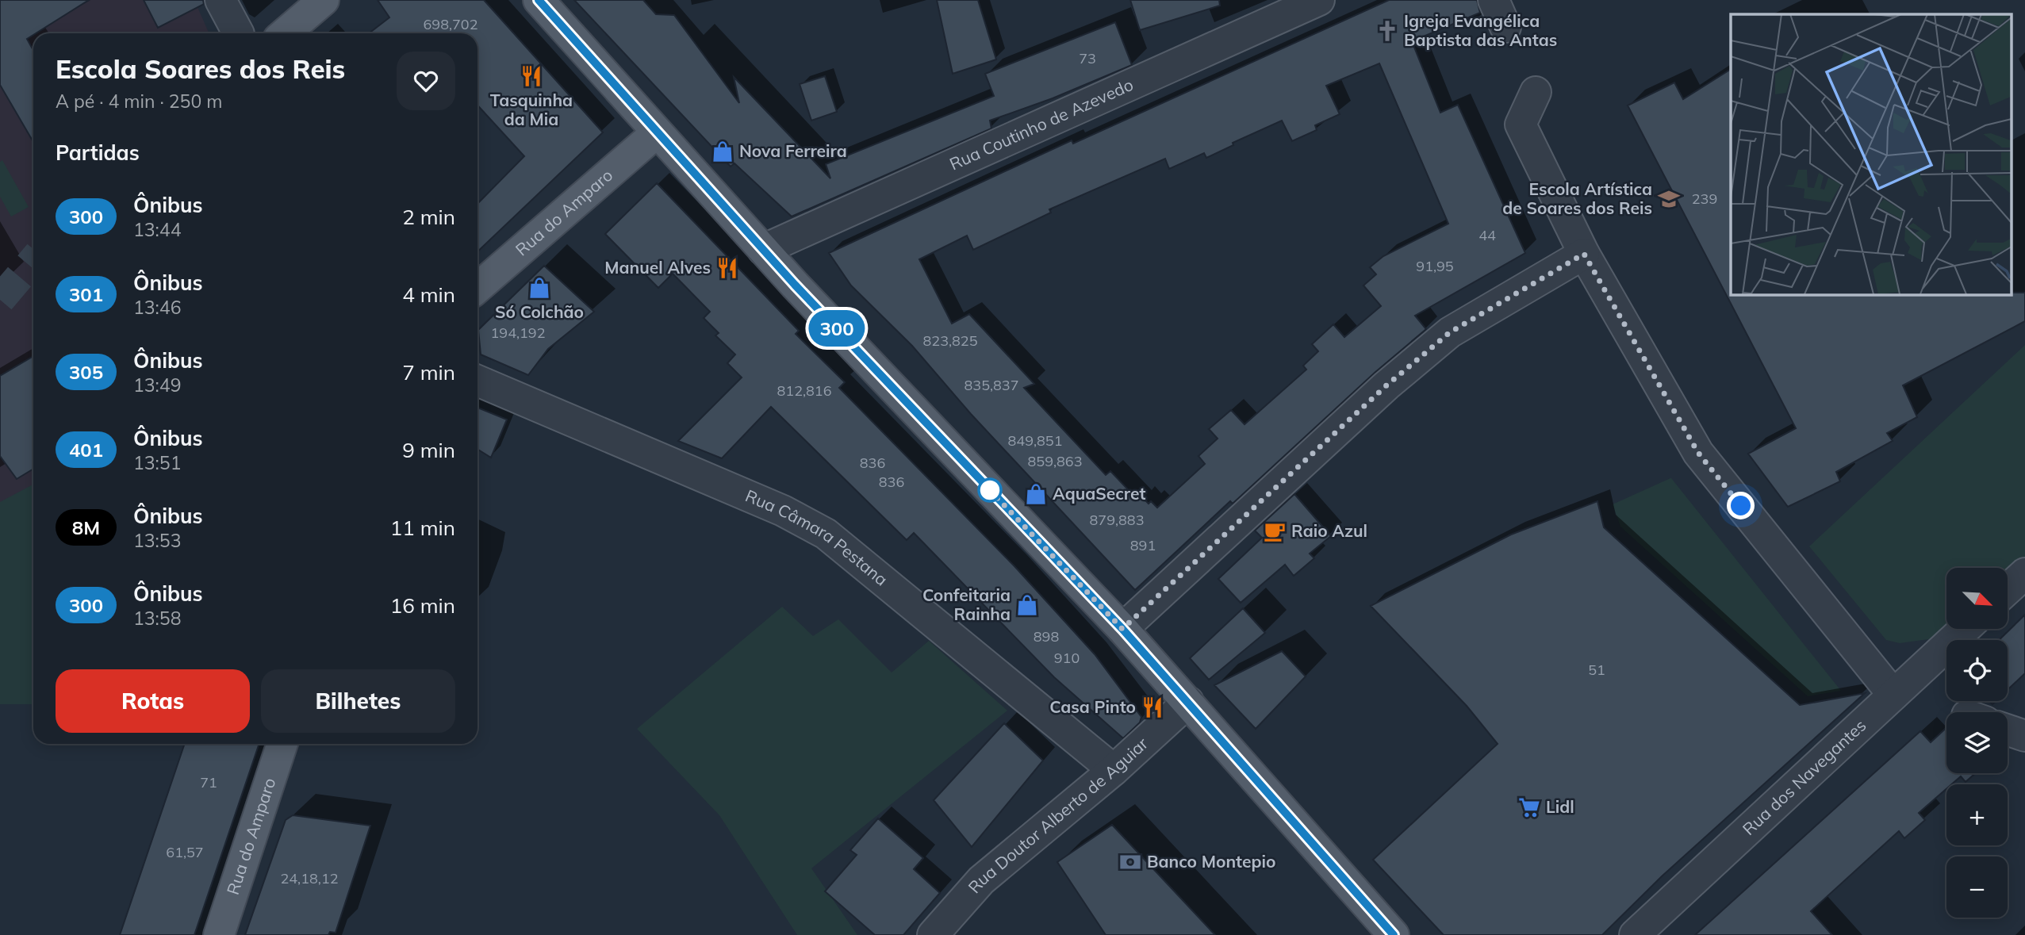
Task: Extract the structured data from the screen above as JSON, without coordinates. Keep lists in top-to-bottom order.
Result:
{
  "streets": {
    "main road": ["Rua do Amparo"],
    "street": [
      "Rua Coutinho de Azevedo",
      "Rua Câmara Pestana",
      "Rua dos Navegantes",
      "Rua Doutor Alberto de Aguiar"
    ]
  },
  "crossings": [
    ["Rua Câmara Pestana", "Rua Doutor Alberto de Aguiar"]
  ],
  "places": {
    "church": ["Igreja Evangélica Baptista das Antas"],
    "restaurant": ["Tasquinha da Mia", "Manuel Alves", "Casa Pinto"],
    "shop": [
      "Nova Ferreira",
      "Só Colchão",
      "AquaSecret",
      "Confeitaria Rainha"
    ],
    "school or university": ["Escola Artística de Soares dos Reis"],
    "cafe": ["Raio Azul"],
    "supermarket": ["Lidl"],
    "bank": ["Banco Montepio"]
  },
  "lines": ["bus line 300"],
  "house_numbers": [
    "698,702",
    "73",
    "239",
    "44",
    "91,95",
    "194,192",
    "823,825",
    "835,837",
    "812,816",
    "849,851",
    "859,863",
    "836",
    "836",
    "879,883",
    "891",
    "898",
    "910",
    "51",
    "71",
    "61,57",
    "24,18,12"
  ],
  "north": "bottom right",
  "page": {
    "on_map": "300",
    "heading": [
      ["Escola Soares dos Reis", "A pé · 4 min · 250 m"],
      "Partidas"
    ],
    "list": [
      {
        "mark": "300",
        "name": "Ônibus",
        "note": "13:44",
        "value": "2 min"
      },
      {
        "mark": "301",
        "name": "Ônibus",
        "note": "13:46",
        "value": "4 min"
      },
      {
        "mark": "305",
        "name": "Ônibus",
        "note": "13:49",
        "value": "7 min"
      },
      {
        "mark": "401",
        "name": "Ônibus",
        "note": "13:51",
        "value": "9 min"
      },
      {
        "mark": "8M",
        "name": "Ônibus",
        "note": "13:53",
        "value": "11 min"
      },
      {
        "mark": "300",
        "name": "Ônibus",
        "note": "13:58",
        "value": "16 min"
      }
    ],
    "map_buttons": ["+", "−"],
    "buttons": ["Rotas", "Bilhetes"]
  }
}
